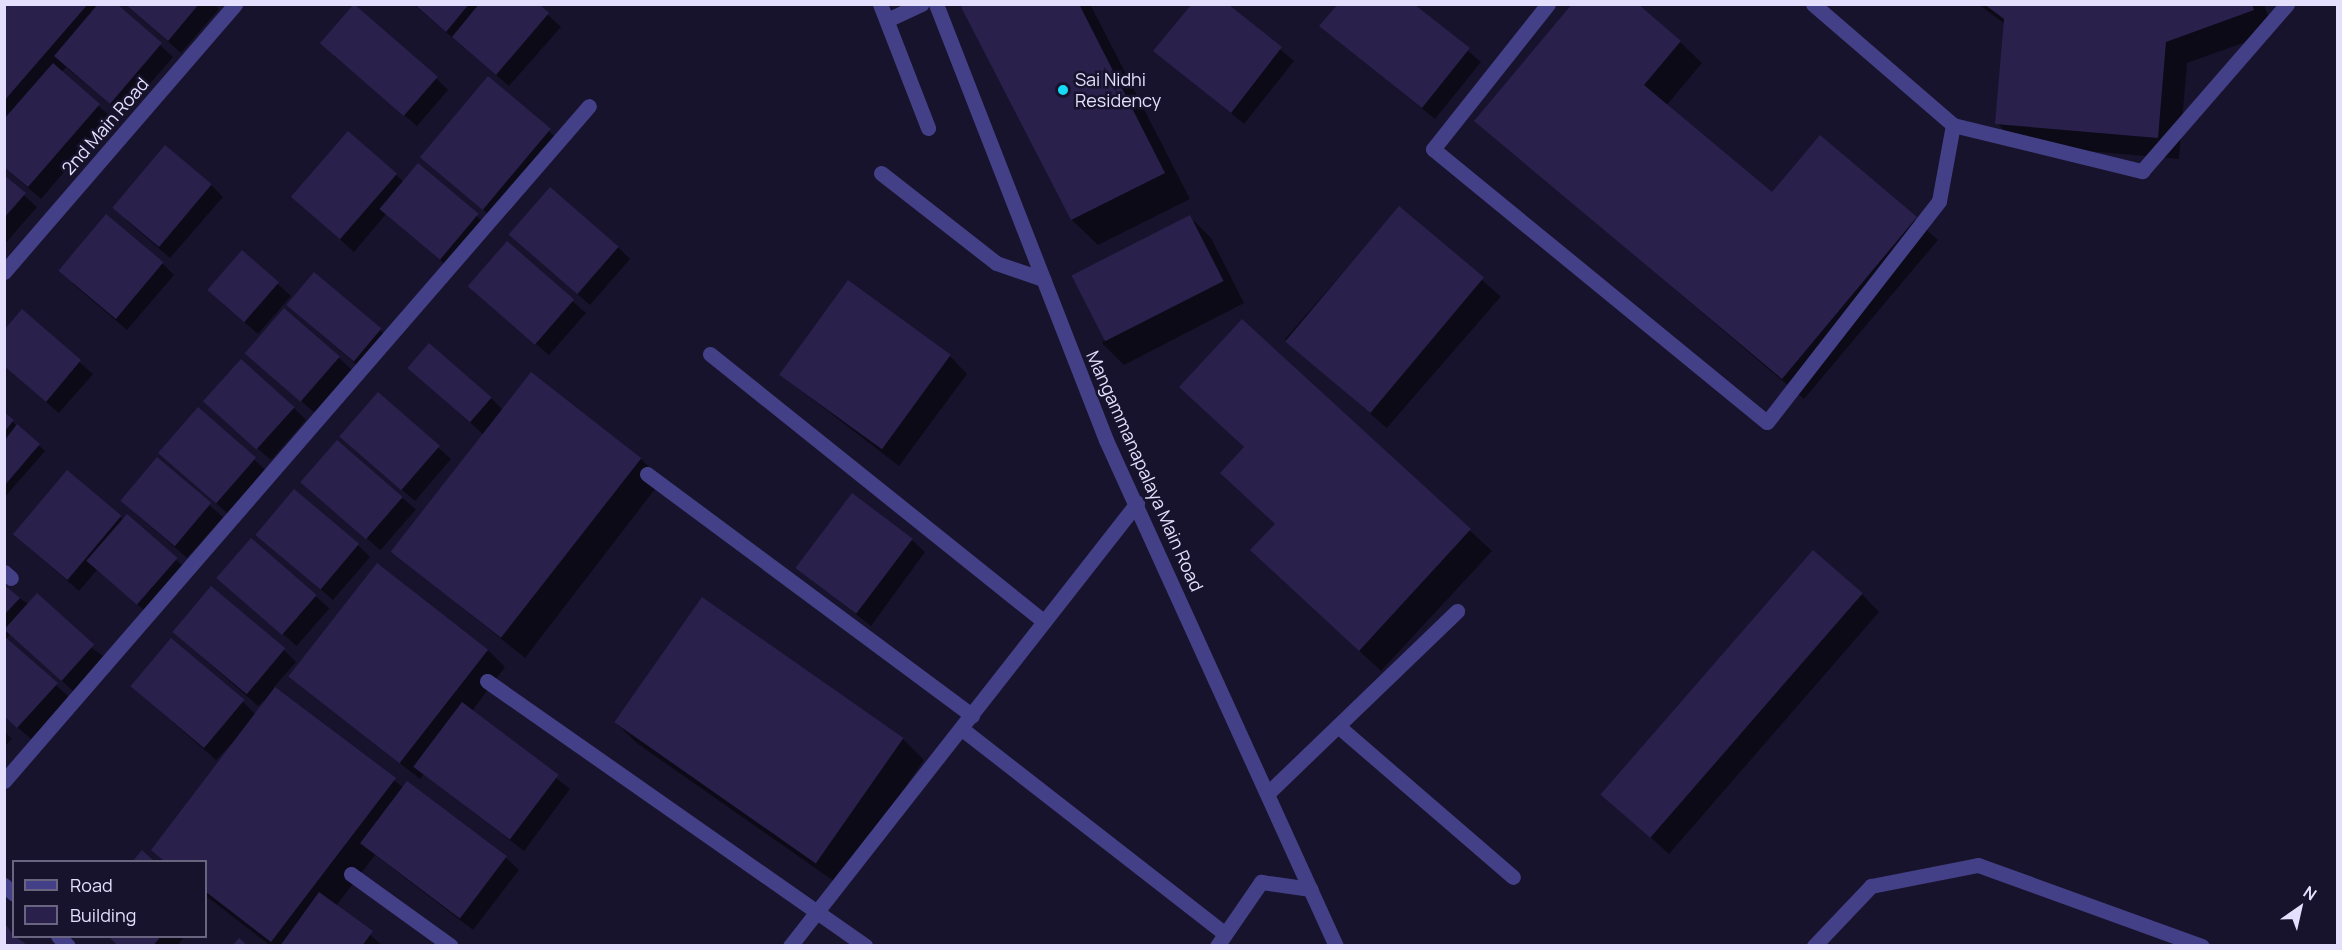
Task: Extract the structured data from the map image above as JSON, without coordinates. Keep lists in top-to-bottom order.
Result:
{
  "streets": {
    "street": ["2nd Main Road", "Mangammanapalaya Main Road"]
  },
  "places": ["Sai Nidhi Residency"],
  "legend": ["Road", "Building"],
  "north": "top right"
}
